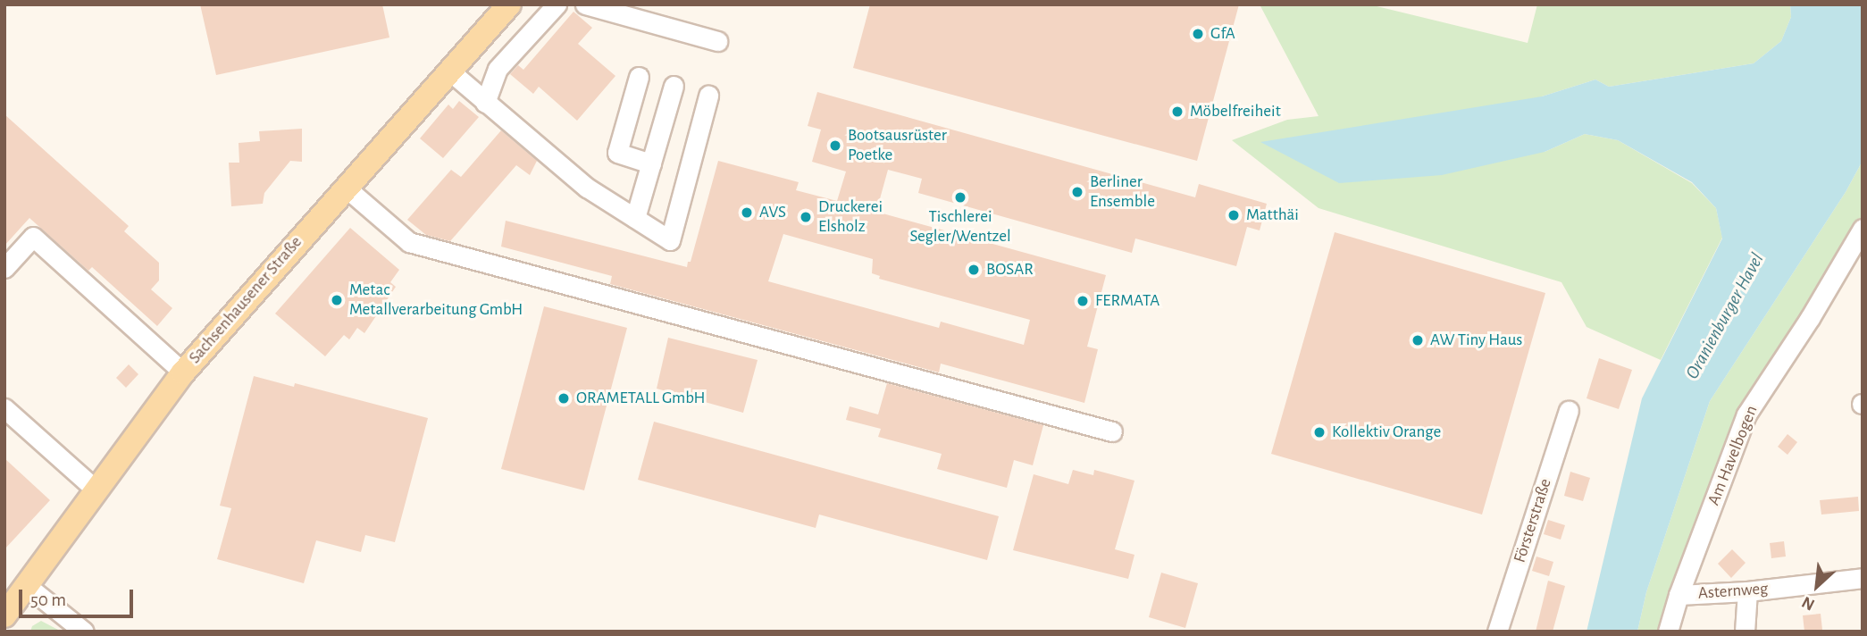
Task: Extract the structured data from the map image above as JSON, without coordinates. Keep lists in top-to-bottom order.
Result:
{
  "streets": {
    "main road": ["Sachsenhausener Straße"],
    "street": ["Am Havelbogen", "Försterstraße", "Asternweg"]
  },
  "crossings": [
    ["Am Havelbogen", "Asternweg"]
  ],
  "water": ["Oranienburger Havel"],
  "places": [
    "GfA",
    "Möbelfreiheit",
    "Bootsausrüster Poetke",
    "Berliner Ensemble",
    "Tischlerei Segler/Wentzel",
    "AVS",
    "Matthäi",
    "Druckerei Elsholz",
    "BOSAR",
    "Metac Metallverarbeitung GmbH",
    "FERMATA",
    "AW Tiny Haus",
    "ORAMETALL GmbH",
    "Kollektiv Orange"
  ],
  "scale_bar": "50 m",
  "north": "bottom left"
}
